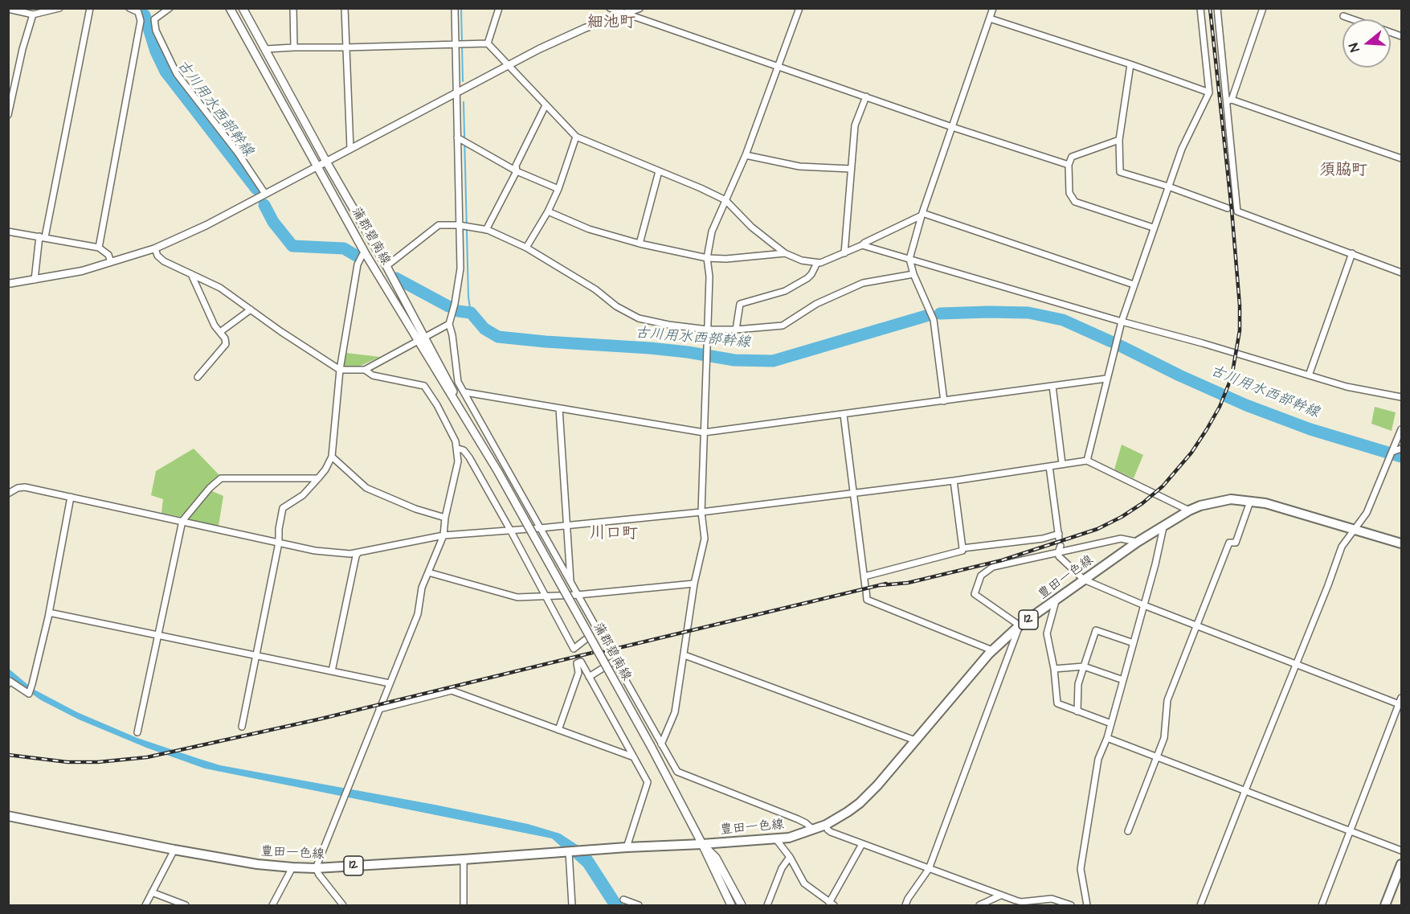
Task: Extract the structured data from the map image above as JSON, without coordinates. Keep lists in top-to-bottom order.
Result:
{
  "streets": {
    "main road": ["蒲郡碧南線", "豊田一色線", "12"]
  },
  "crossings": [
    ["蒲郡碧南線", "豊田一色線"]
  ],
  "districts": ["細池町", "須脇町", "川口町"],
  "water": ["古川用水西部幹線"],
  "north": "left"
}
